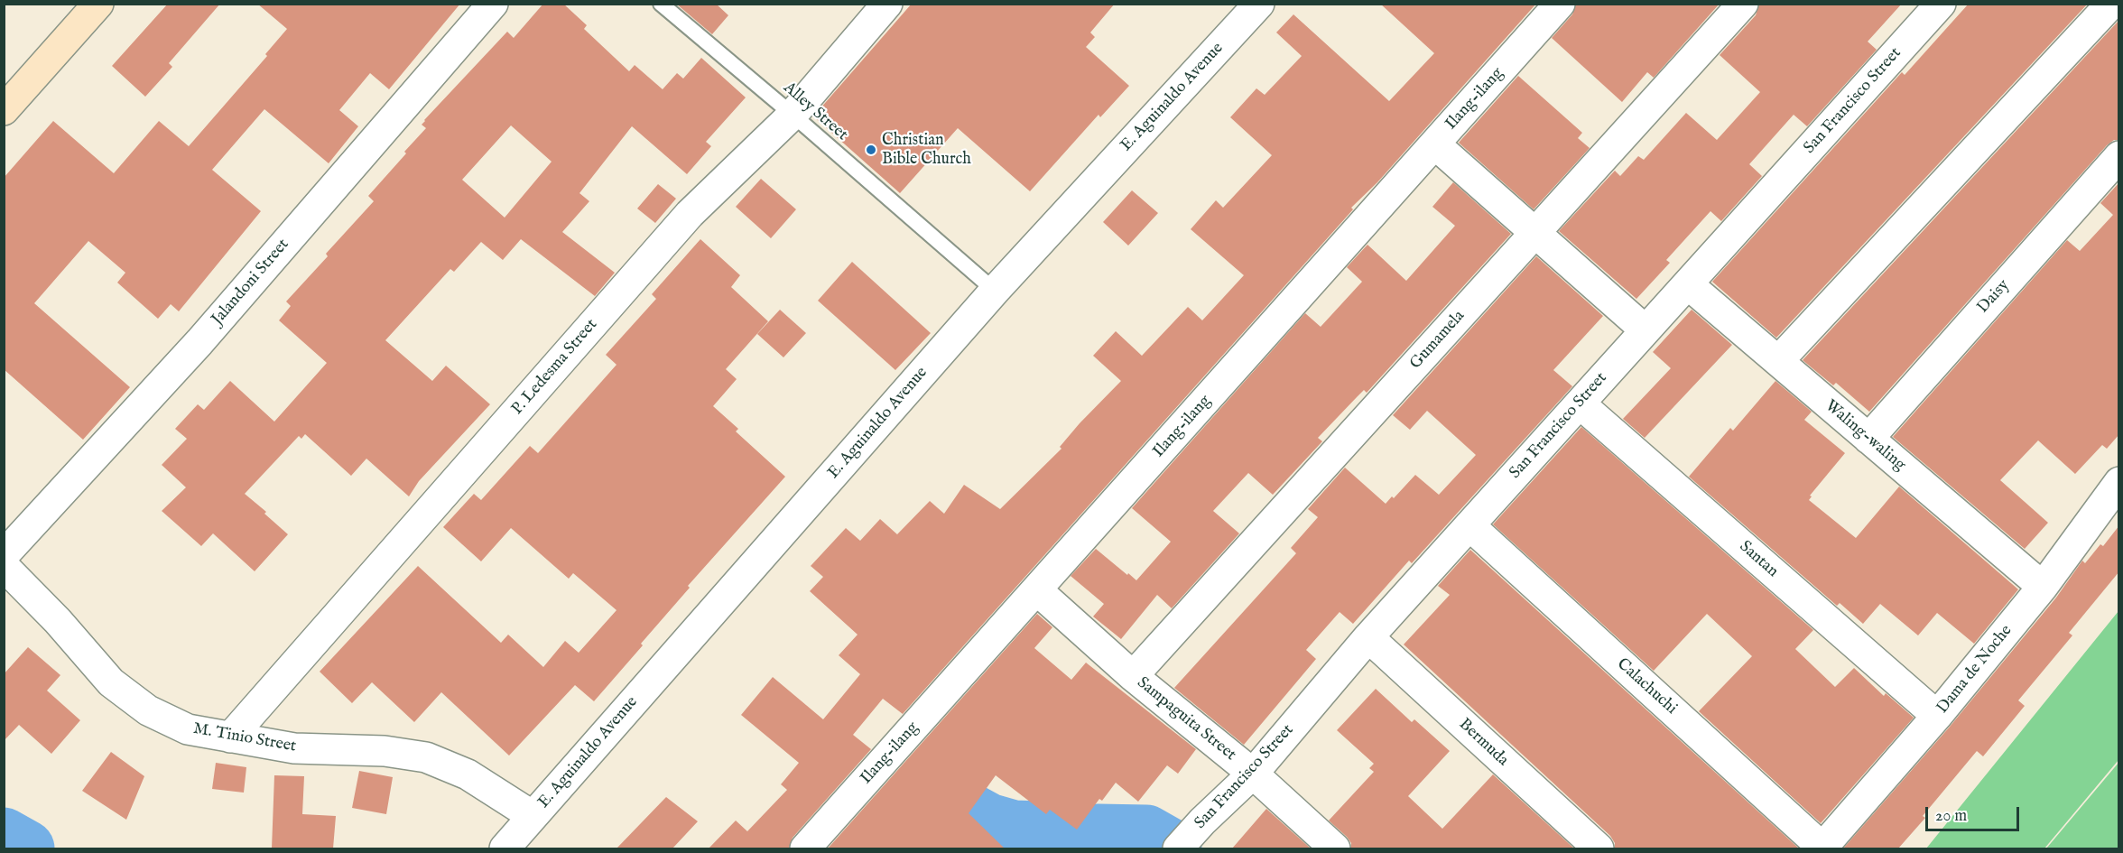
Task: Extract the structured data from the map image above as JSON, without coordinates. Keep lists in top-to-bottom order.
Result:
{
  "streets": {
    "street": [
      "E. Aguinaldo Avenue",
      "Ilang-ilang",
      "San Francisco Street",
      "Jalandoni Street",
      "Daisy",
      "Gumamela",
      "P. Ledesma Street",
      "Waling-waling",
      "Santan",
      "Dama de Noche",
      "Calachuchi",
      "Sampaguita Street",
      "M. Tinio Street",
      "Bermuda"
    ],
    "lane": ["Alley Street"]
  },
  "crossings": [
    ["E. Aguinaldo Avenue", "Alley Street"],
    ["E. Aguinaldo Avenue", "M. Tinio Street"],
    ["Ilang-ilang", "Sampaguita Street"],
    ["San Francisco Street", "Waling-waling"],
    ["San Francisco Street", "Santan"],
    ["San Francisco Street", "Calachuchi"],
    ["San Francisco Street", "Sampaguita Street"],
    ["San Francisco Street", "Bermuda"],
    ["Alley Street", "P. Ledesma Street"],
    ["Daisy", "Waling-waling"],
    ["Gumamela", "Sampaguita Street"],
    ["P. Ledesma Street", "M. Tinio Street"],
    ["Waling-waling", "Dama de Noche"],
    ["Santan", "Dama de Noche"],
    ["Dama de Noche", "Calachuchi"]
  ],
  "places": ["Christian Bible Church"],
  "scale_bar": "20 m"
}
